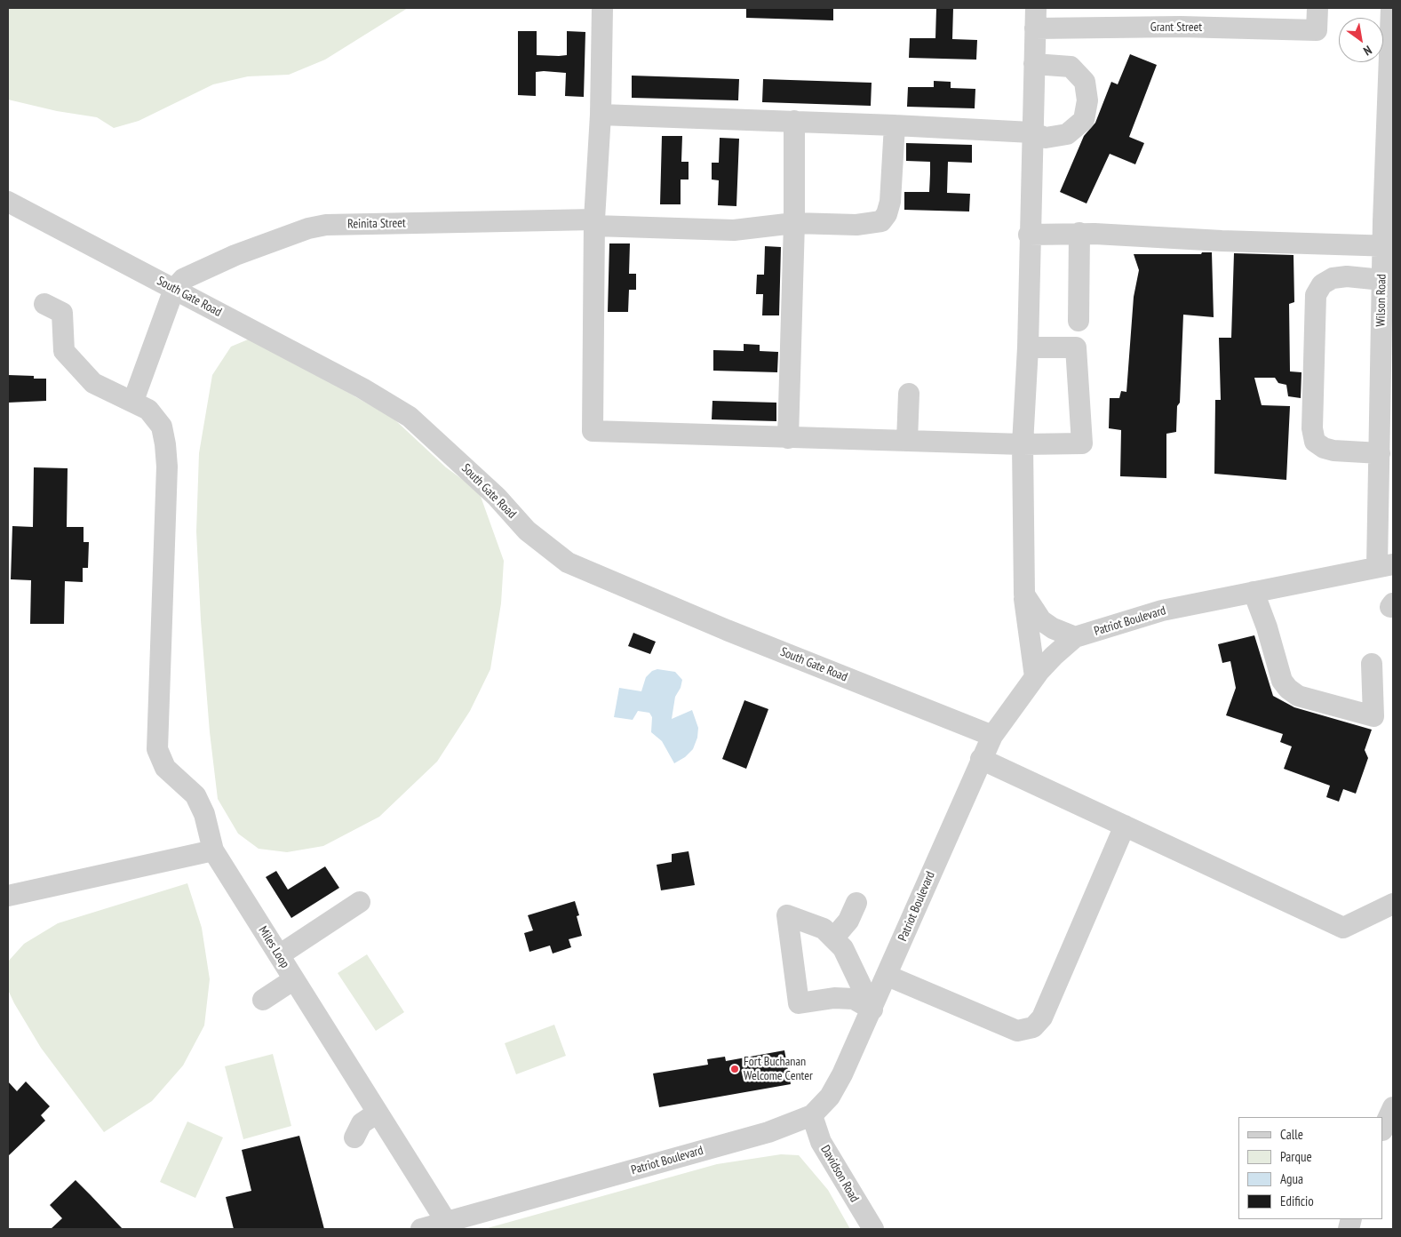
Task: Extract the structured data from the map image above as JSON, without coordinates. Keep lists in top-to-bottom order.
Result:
{
  "streets": {
    "street": [
      "Grant Street",
      "Reinita Street",
      "South Gate Road",
      "Wilson Road",
      "Patriot Boulevard",
      "Miles Loop",
      "Davidson Road"
    ]
  },
  "crossings": [
    ["Reinita Street", "South Gate Road"],
    ["South Gate Road", "Patriot Boulevard"],
    ["Wilson Road", "Patriot Boulevard"],
    ["Patriot Boulevard", "Miles Loop"],
    ["Patriot Boulevard", "Davidson Road"]
  ],
  "places": ["Fort Buchanan Welcome Center"],
  "legend": [
    "Calle",
    "Parque",
    "Agua",
    "Edificio"
  ],
  "north": "bottom right"
}
